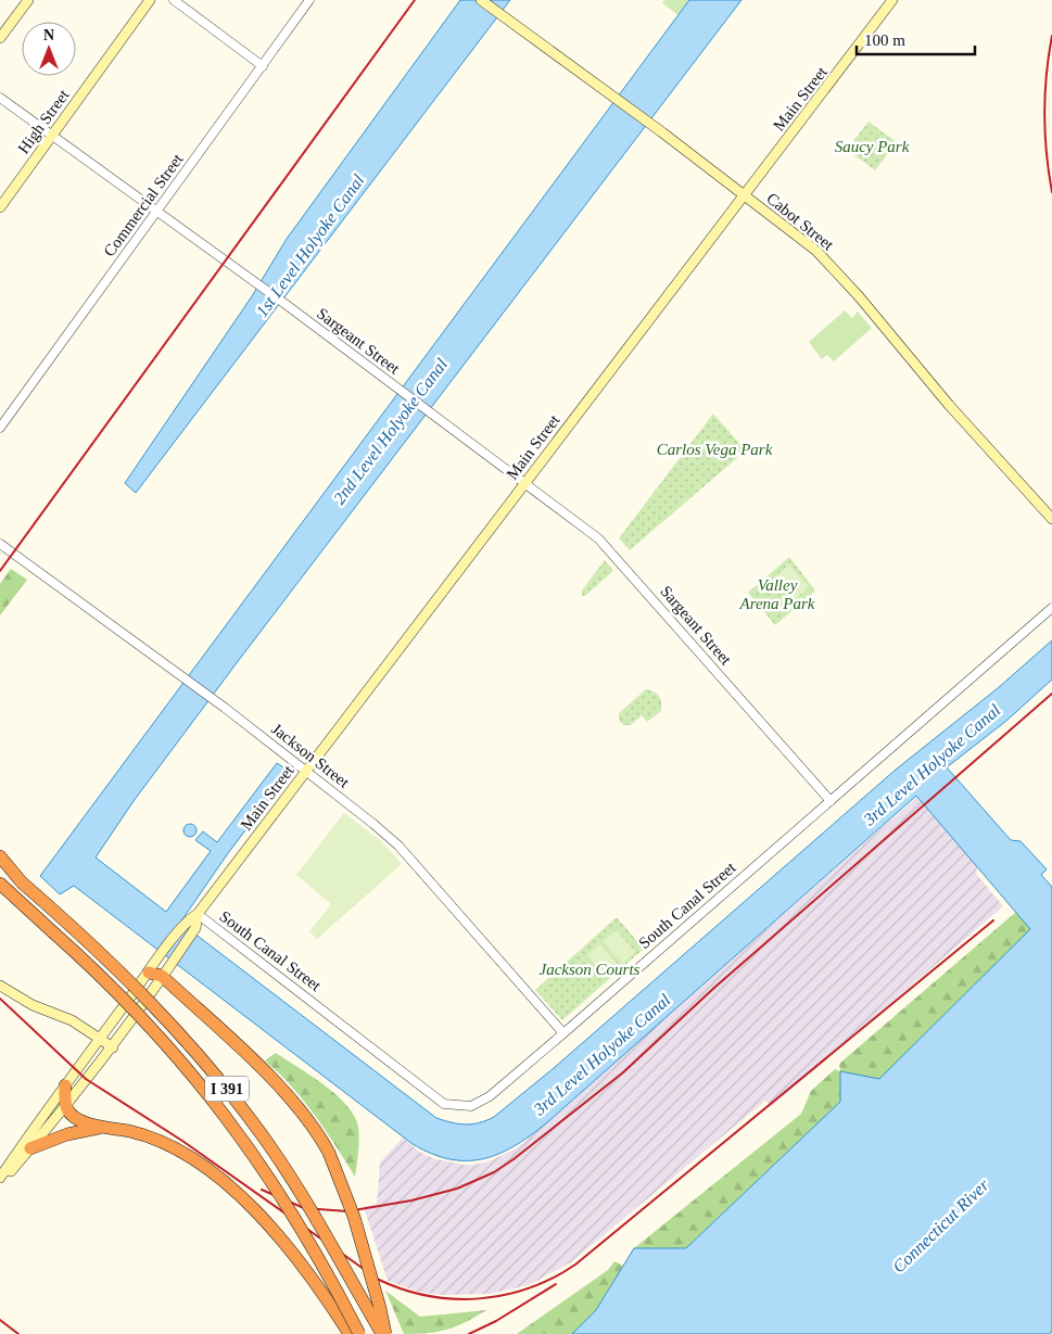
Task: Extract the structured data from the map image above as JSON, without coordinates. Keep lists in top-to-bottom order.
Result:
{
  "streets": {
    "highway": ["I 391"],
    "main road": ["Main Street", "High Street", "Cabot Street"],
    "street": [
      "Commercial Street",
      "Sargeant Street",
      "Jackson Street",
      "South Canal Street"
    ]
  },
  "crossings": [
    ["Main Street", "Cabot Street"],
    ["Main Street", "Sargeant Street"],
    ["Main Street", "Jackson Street"],
    ["Main Street", "South Canal Street"],
    ["High Street", "Sargeant Street"],
    ["Commercial Street", "Sargeant Street"],
    ["Sargeant Street", "South Canal Street"],
    ["Jackson Street", "South Canal Street"]
  ],
  "water": [
    "1st Level Holyoke Canal",
    "2nd Level Holyoke Canal",
    "3rd Level Holyoke Canal",
    "Connecticut River"
  ],
  "parks": [
    "Saucy Park",
    "Carlos Vega Park",
    "Valley Arena Park",
    "Jackson Courts"
  ],
  "scale_bar": "100 m",
  "north": "top"
}
